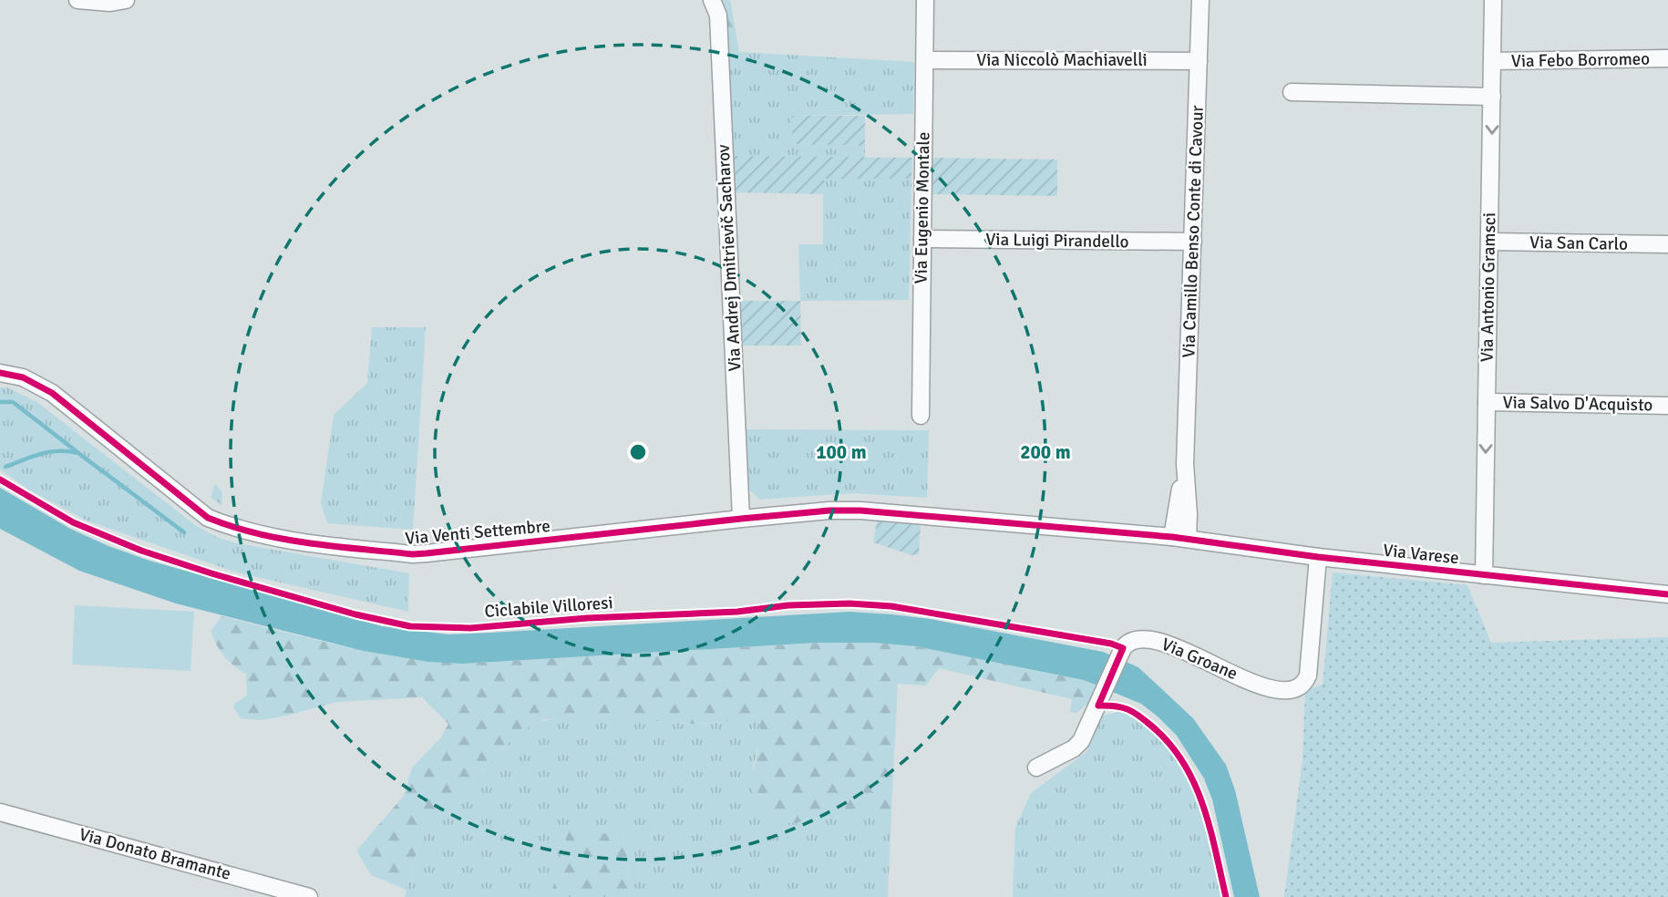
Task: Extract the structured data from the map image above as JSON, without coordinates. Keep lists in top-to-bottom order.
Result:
{
  "streets": {
    "street": [
      "Via Niccolò Machiavelli",
      "Via Febo Borromeo",
      "Via Eugenio Montale",
      "Via Camillo Benso Conte di Cavour",
      "Via Luigi Pirandello",
      "Via San Carlo",
      "Via Andrej Dmitrievič Sacharov",
      "Via Antonio Gramsci",
      "Via Salvo D'Acquisto",
      "Via Venti Settembre",
      "Via Varese",
      "Via Groane",
      "Via Donato Bramante"
    ],
    "cycle path": ["Ciclabile Villoresi"]
  },
  "crossings": [
    ["Via Niccolò Machiavelli", "Via Eugenio Montale"],
    ["Via Niccolò Machiavelli", "Via Camillo Benso Conte di Cavour"],
    ["Via Febo Borromeo", "Via Antonio Gramsci"],
    ["Via Eugenio Montale", "Via Luigi Pirandello"],
    ["Via Camillo Benso Conte di Cavour", "Via Luigi Pirandello"],
    ["Via Camillo Benso Conte di Cavour", "Via Venti Settembre"],
    ["Via Camillo Benso Conte di Cavour", "Via Varese"],
    ["Via San Carlo", "Via Antonio Gramsci"],
    ["Via Andrej Dmitrievič Sacharov", "Via Venti Settembre"],
    ["Via Antonio Gramsci", "Via Salvo D'Acquisto"],
    ["Via Antonio Gramsci", "Via Varese"],
    ["Via Venti Settembre", "Via Varese"],
    ["Via Varese", "Via Groane"]
  ],
  "one_way": ["Via Antonio Gramsci"],
  "rings": ["100 m", "200 m"]
}
